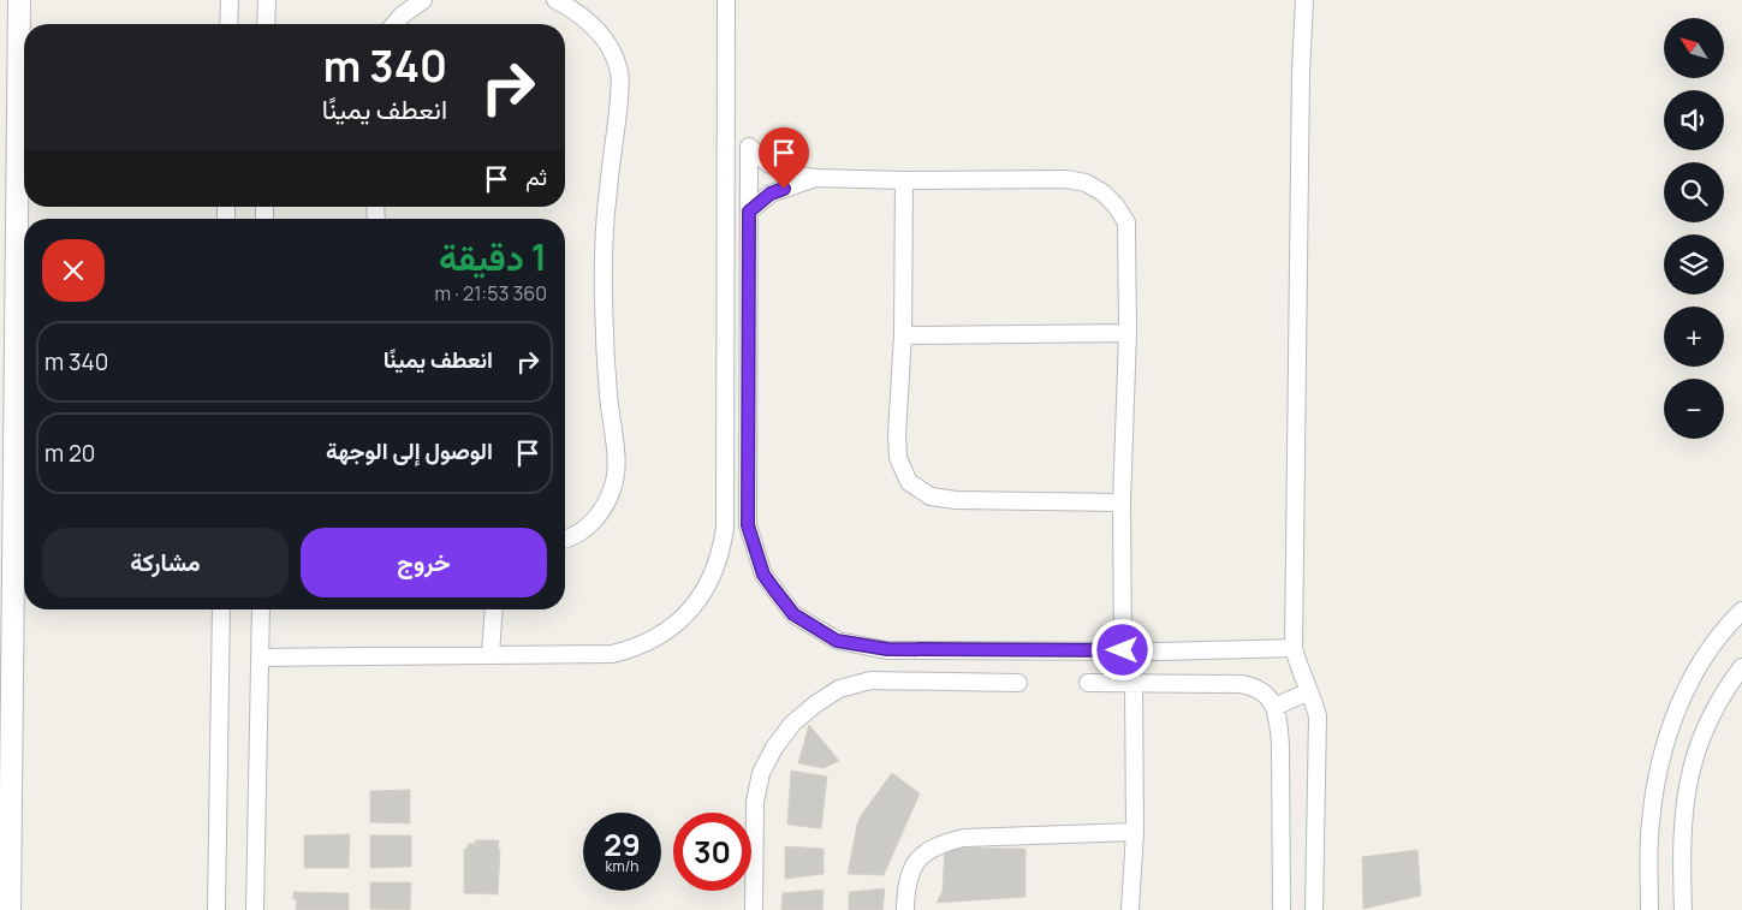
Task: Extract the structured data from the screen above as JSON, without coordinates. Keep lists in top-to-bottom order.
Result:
{
  "north": "top left",
  "page": {
    "map_buttons": ["+", "−"],
    "turn": ["340 m", "انعطف يمينًا"],
    "then": "ثم",
    "heading": ["1 دقيقة", "360 m · 21:53"],
    "list": [
      {
        "name": "انعطف يمينًا",
        "value": "340 m"
      },
      {
        "name": "الوصول إلى الوجهة",
        "value": "20 m"
      }
    ],
    "buttons": ["خروج", "مشاركة"],
    "speed": "29 km/h",
    "limit": "30"
  }
}
